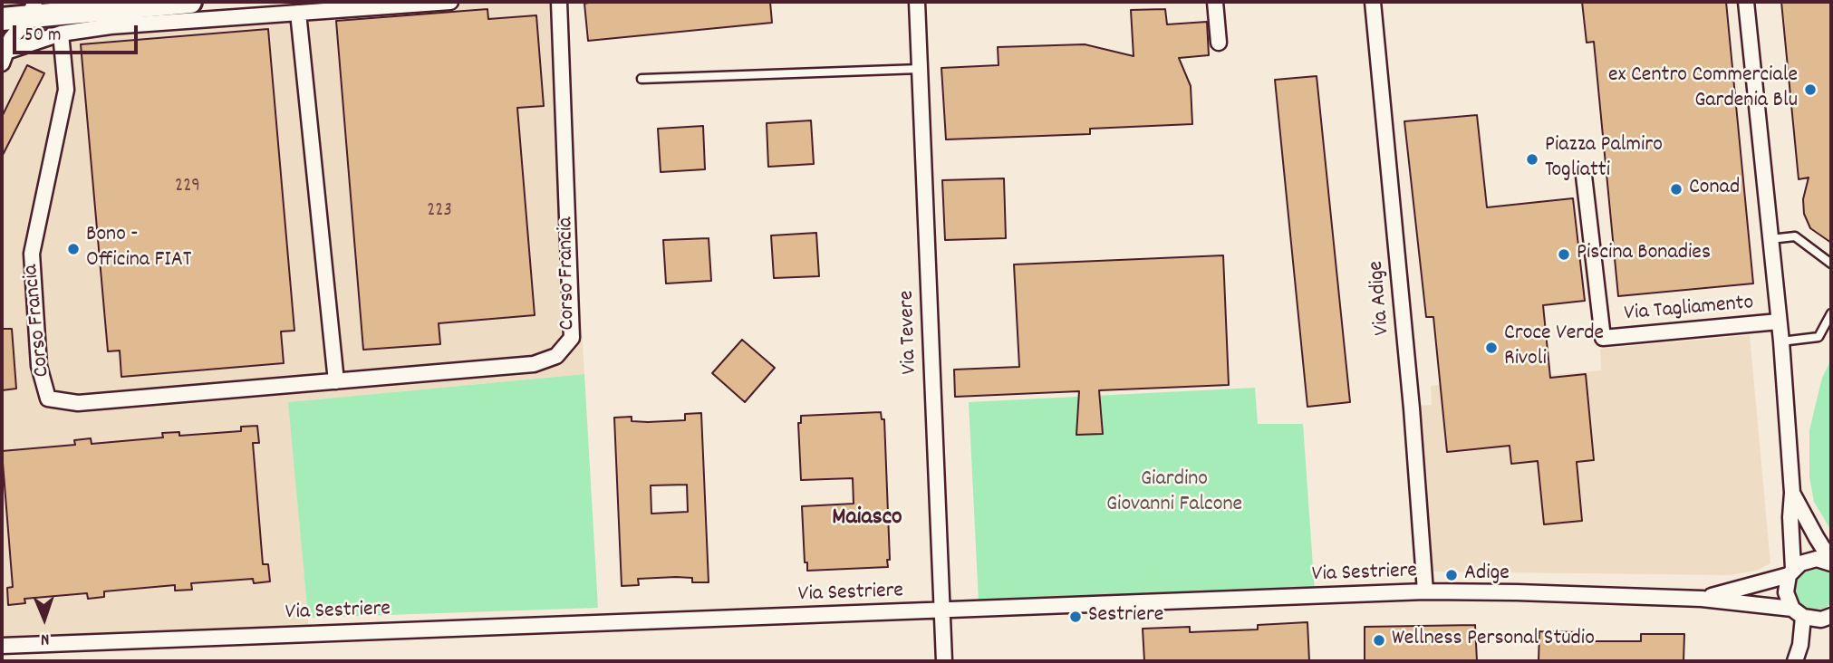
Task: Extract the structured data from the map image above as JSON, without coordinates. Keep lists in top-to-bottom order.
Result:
{
  "streets": {
    "street": [
      "Corso Francia",
      "Via Adige",
      "Via Tagliamento",
      "Via Tevere",
      "Via Sestriere"
    ]
  },
  "crossings": [
    ["Via Adige", "Via Sestriere"],
    ["Via Tagliamento", "Via Sestriere"],
    ["Via Tevere", "Via Sestriere"]
  ],
  "districts": ["Maiasco"],
  "parks": ["Giardino Giovanni Falcone"],
  "places": [
    "ex Centro Commerciale Gardenia Blu",
    "Piazza Palmiro Togliatti",
    "Conad",
    "Bono - Officina FIAT",
    "Piscina Bonadies",
    "Croce Verde Rivoli",
    "Adige",
    "Sestriere",
    "Wellness Personal Studio"
  ],
  "house_numbers": ["229", "223"],
  "scale_bar": "50 m",
  "north": "bottom"
}
